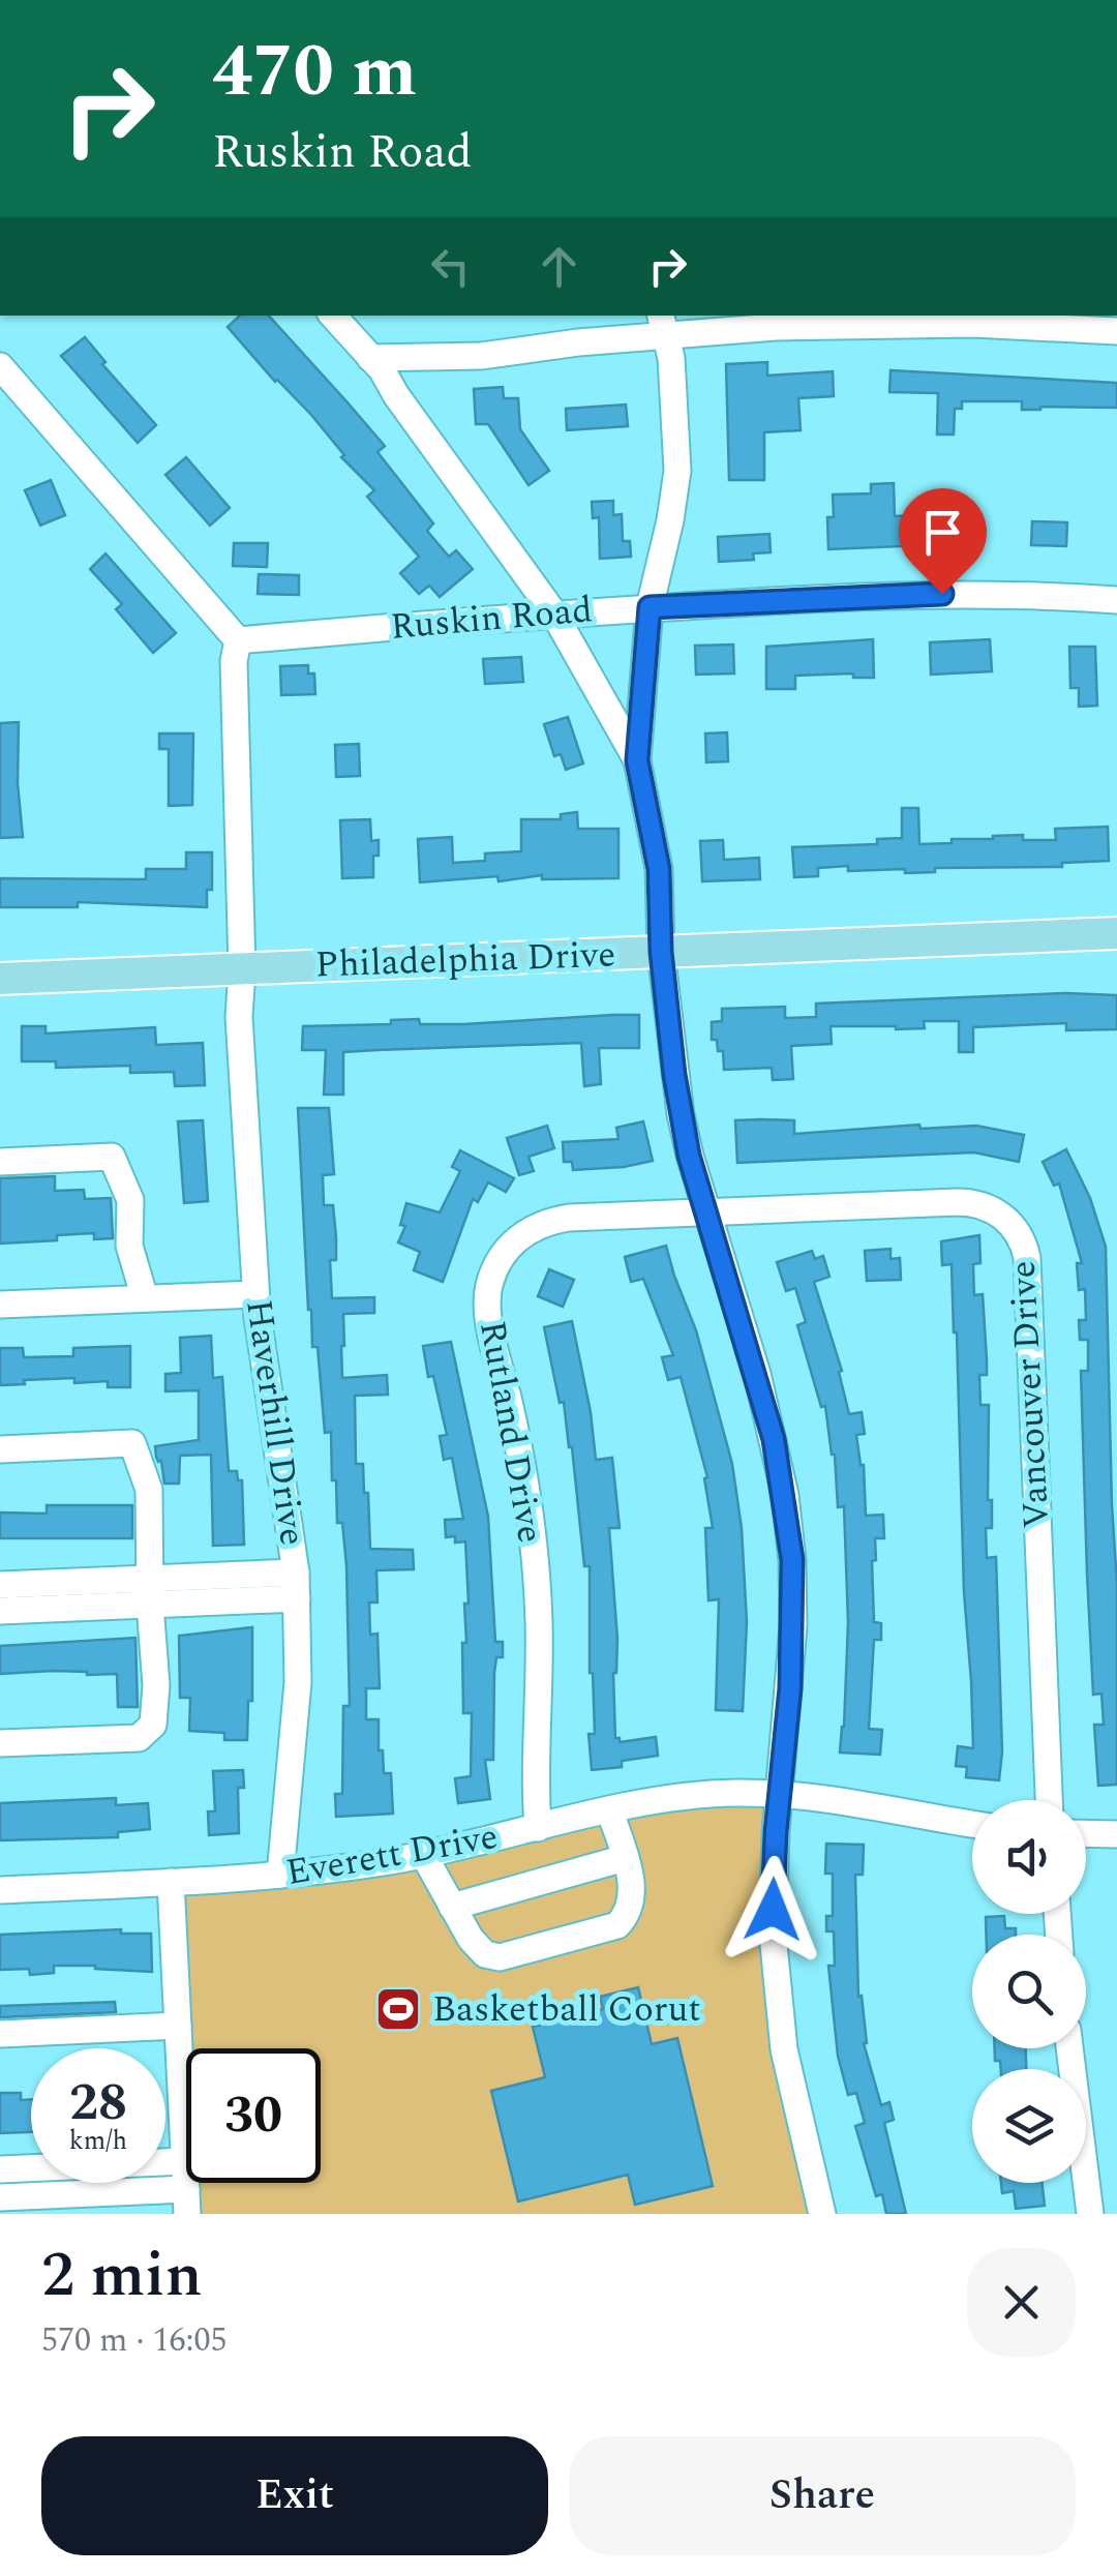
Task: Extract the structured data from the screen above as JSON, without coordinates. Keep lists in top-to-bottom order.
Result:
{
  "streets": {
    "main road": ["Philadelphia Drive"],
    "street": [
      "Ruskin Road",
      "Vancouver Drive",
      "Haverhill Drive",
      "Rutland Drive",
      "Everett Drive"
    ]
  },
  "crossings": [
    ["Ruskin Road", "Haverhill Drive"],
    ["Philadelphia Drive", "Haverhill Drive"],
    ["Vancouver Drive", "Rutland Drive"],
    ["Haverhill Drive", "Everett Drive"],
    ["Rutland Drive", "Everett Drive"]
  ],
  "places": {
    "sports": ["Basketball Corut"]
  },
  "page": {
    "turn": ["470 m", "Ruskin Road"],
    "speed": "28 km/h",
    "limit": "30",
    "heading": ["2 min", "570 m · 16:05"],
    "buttons": ["Exit", "Share"]
  }
}
